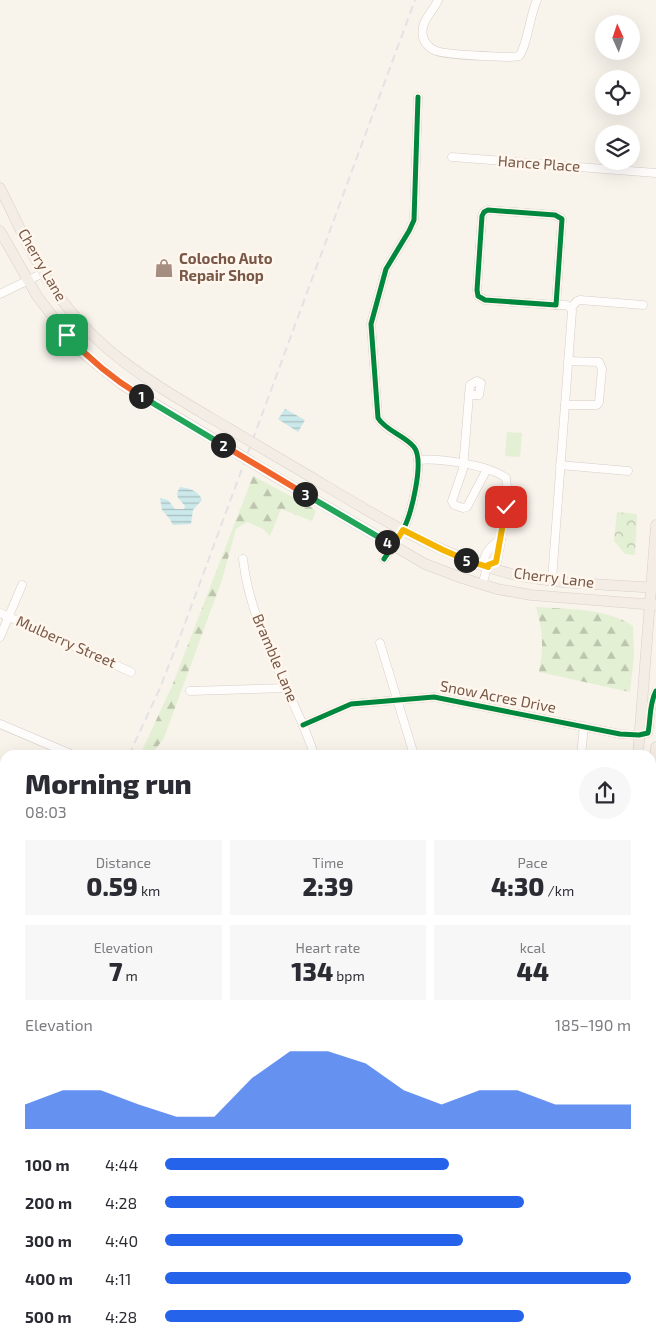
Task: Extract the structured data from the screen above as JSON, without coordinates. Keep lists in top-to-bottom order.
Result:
{
  "streets": {
    "main road": ["Cherry Lane"],
    "street": [
      "Hance Place",
      "Mulberry Street",
      "Bramble Lane",
      "Snow Acres Drive"
    ]
  },
  "crossings": [
    ["Bramble Lane", "Snow Acres Drive"]
  ],
  "places": {
    "shop": ["Colocho Auto Repair Shop"]
  },
  "north": "top",
  "page": {
    "pins": [
      "1",
      "2",
      "3",
      "4",
      "5"
    ],
    "heading": ["Morning run", "08:03"],
    "stats": [
      ["Distance", "0.59 km"],
      ["Time", "2:39"],
      ["Pace", "4:30 /km"],
      ["Elevation", "7 m"],
      ["Heart rate", "134 bpm"],
      ["kcal", "44"]
    ],
    "chart": ["Elevation", "185–190 m"],
    "list": [
      {
        "name": "100 m",
        "note": "4:44"
      },
      {
        "name": "200 m",
        "note": "4:28"
      },
      {
        "name": "300 m",
        "note": "4:40"
      },
      {
        "name": "400 m",
        "note": "4:11"
      },
      {
        "name": "500 m",
        "note": "4:28"
      }
    ]
  }
}
